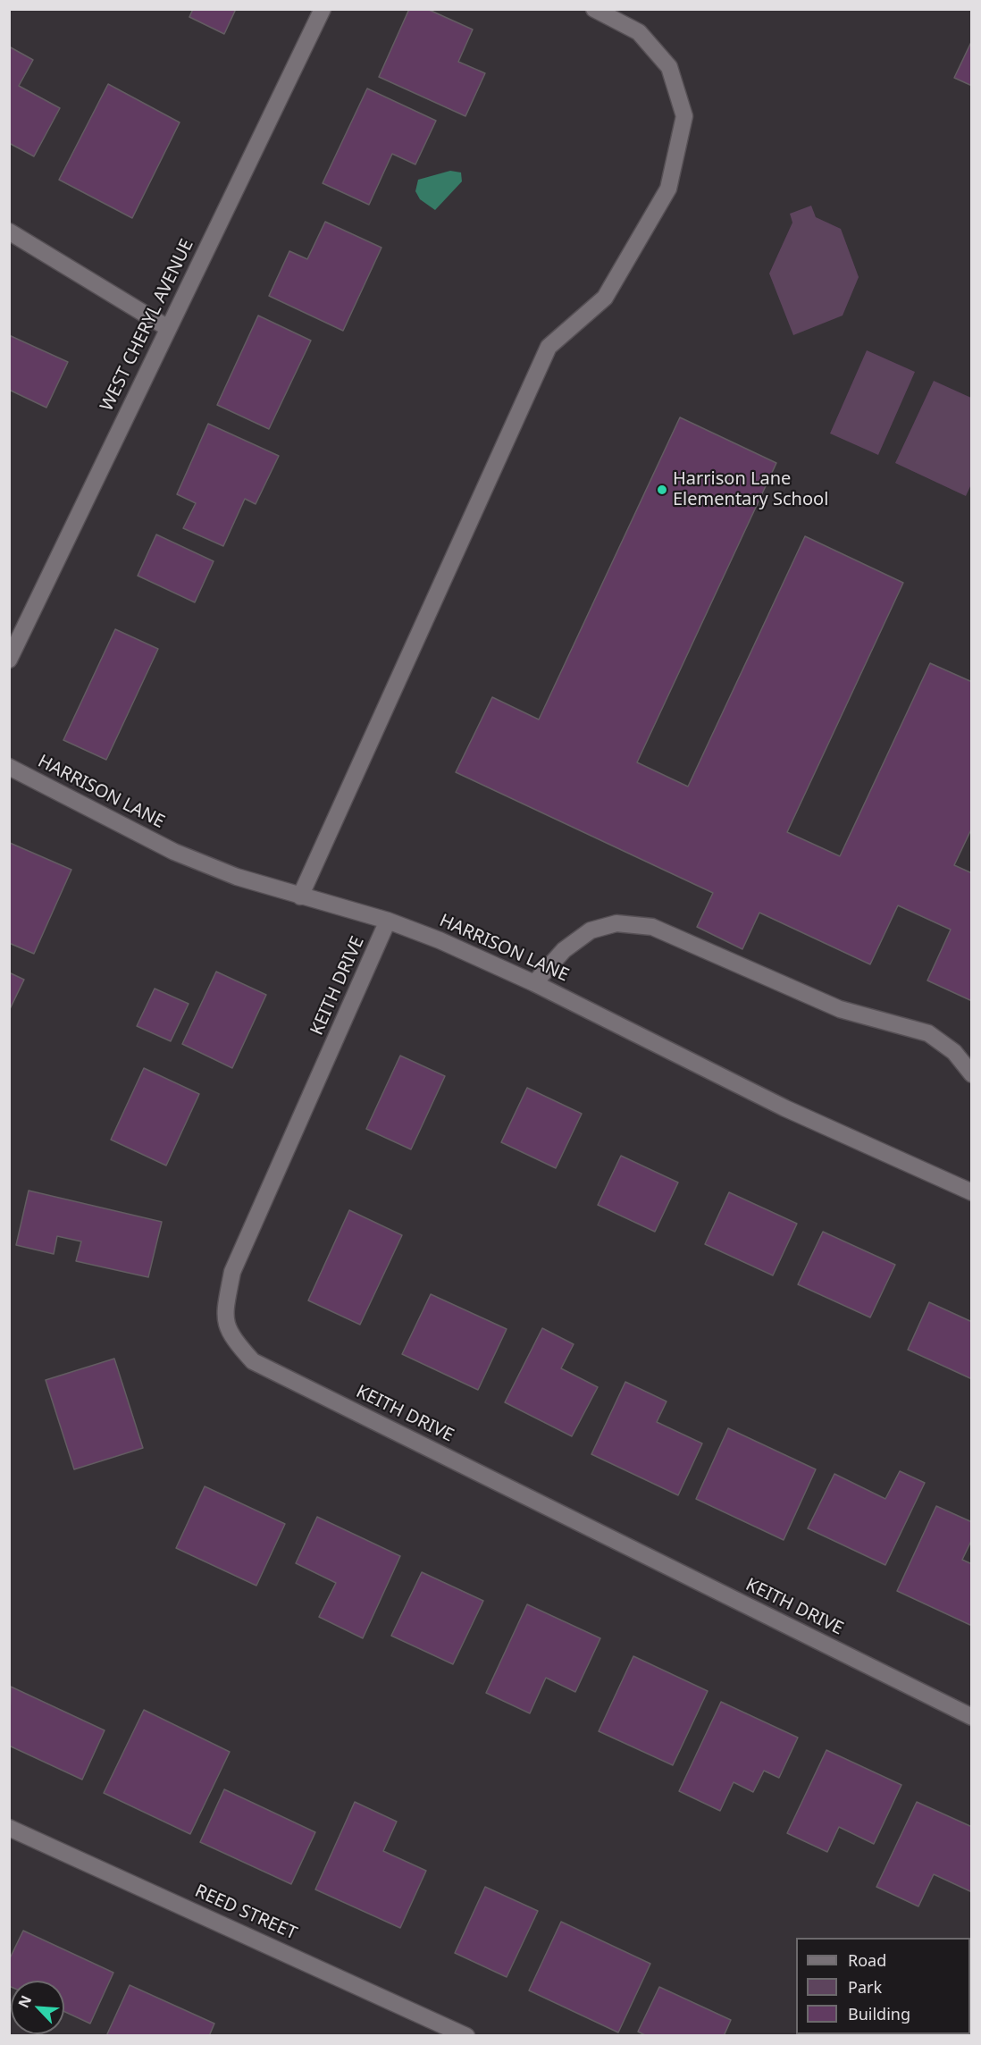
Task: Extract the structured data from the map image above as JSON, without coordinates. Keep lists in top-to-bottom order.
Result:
{
  "streets": {
    "street": [
      "WEST CHERYL AVENUE",
      "HARRISON LANE",
      "KEITH DRIVE",
      "REED STREET"
    ]
  },
  "crossings": [
    ["HARRISON LANE", "KEITH DRIVE"]
  ],
  "places": ["Harrison Lane Elementary School"],
  "legend": ["Road", "Park", "Building"],
  "north": "top left"
}
